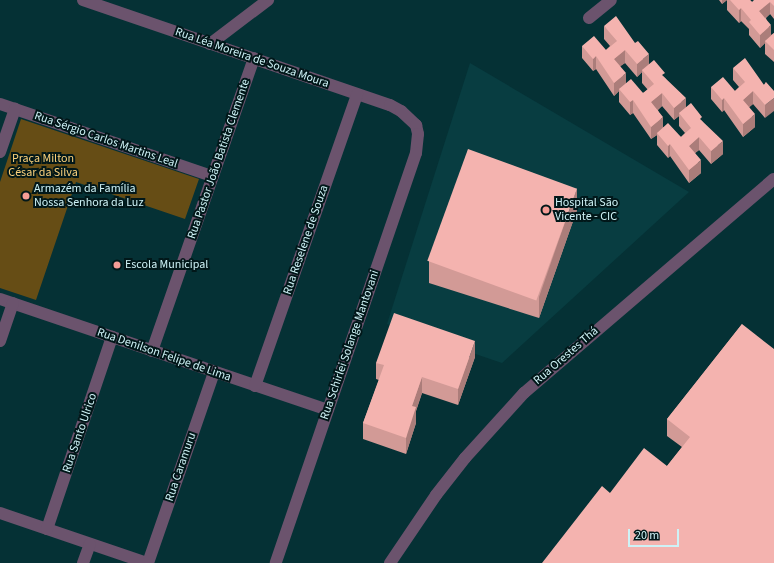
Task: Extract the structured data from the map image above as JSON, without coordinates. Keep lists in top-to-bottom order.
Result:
{
  "streets": {
    "street": [
      "Rua Léa Moreira de Souza Moura",
      "Rua Sérgio Carlos Martins Leal",
      "Rua Pastor João Batista Clemente",
      "Rua Reselene de Souza",
      "Rua Schirlei Solange Mantovani",
      "Rua Denilson Felipe de Lima",
      "Rua Orestes Thá",
      "Rua Santo Ulrico",
      "Rua Caramuru"
    ]
  },
  "crossings": [
    ["Rua Léa Moreira de Souza Moura", "Rua Pastor João Batista Clemente"],
    ["Rua Léa Moreira de Souza Moura", "Rua Reselene de Souza"],
    ["Rua Léa Moreira de Souza Moura", "Rua Schirlei Solange Mantovani"],
    ["Rua Sérgio Carlos Martins Leal", "Rua Pastor João Batista Clemente"],
    ["Rua Pastor João Batista Clemente", "Rua Denilson Felipe de Lima"],
    ["Rua Reselene de Souza", "Rua Denilson Felipe de Lima"],
    ["Rua Schirlei Solange Mantovani", "Rua Denilson Felipe de Lima"],
    ["Rua Denilson Felipe de Lima", "Rua Santo Ulrico"],
    ["Rua Denilson Felipe de Lima", "Rua Caramuru"]
  ],
  "parks": ["Praça Milton César da Silva"],
  "places": ["Armazém da Família Nossa Senhora da Luz", "Hospital São Vicente - CIC", "Escola Municipal"],
  "scale_bar": "20 m"
}
